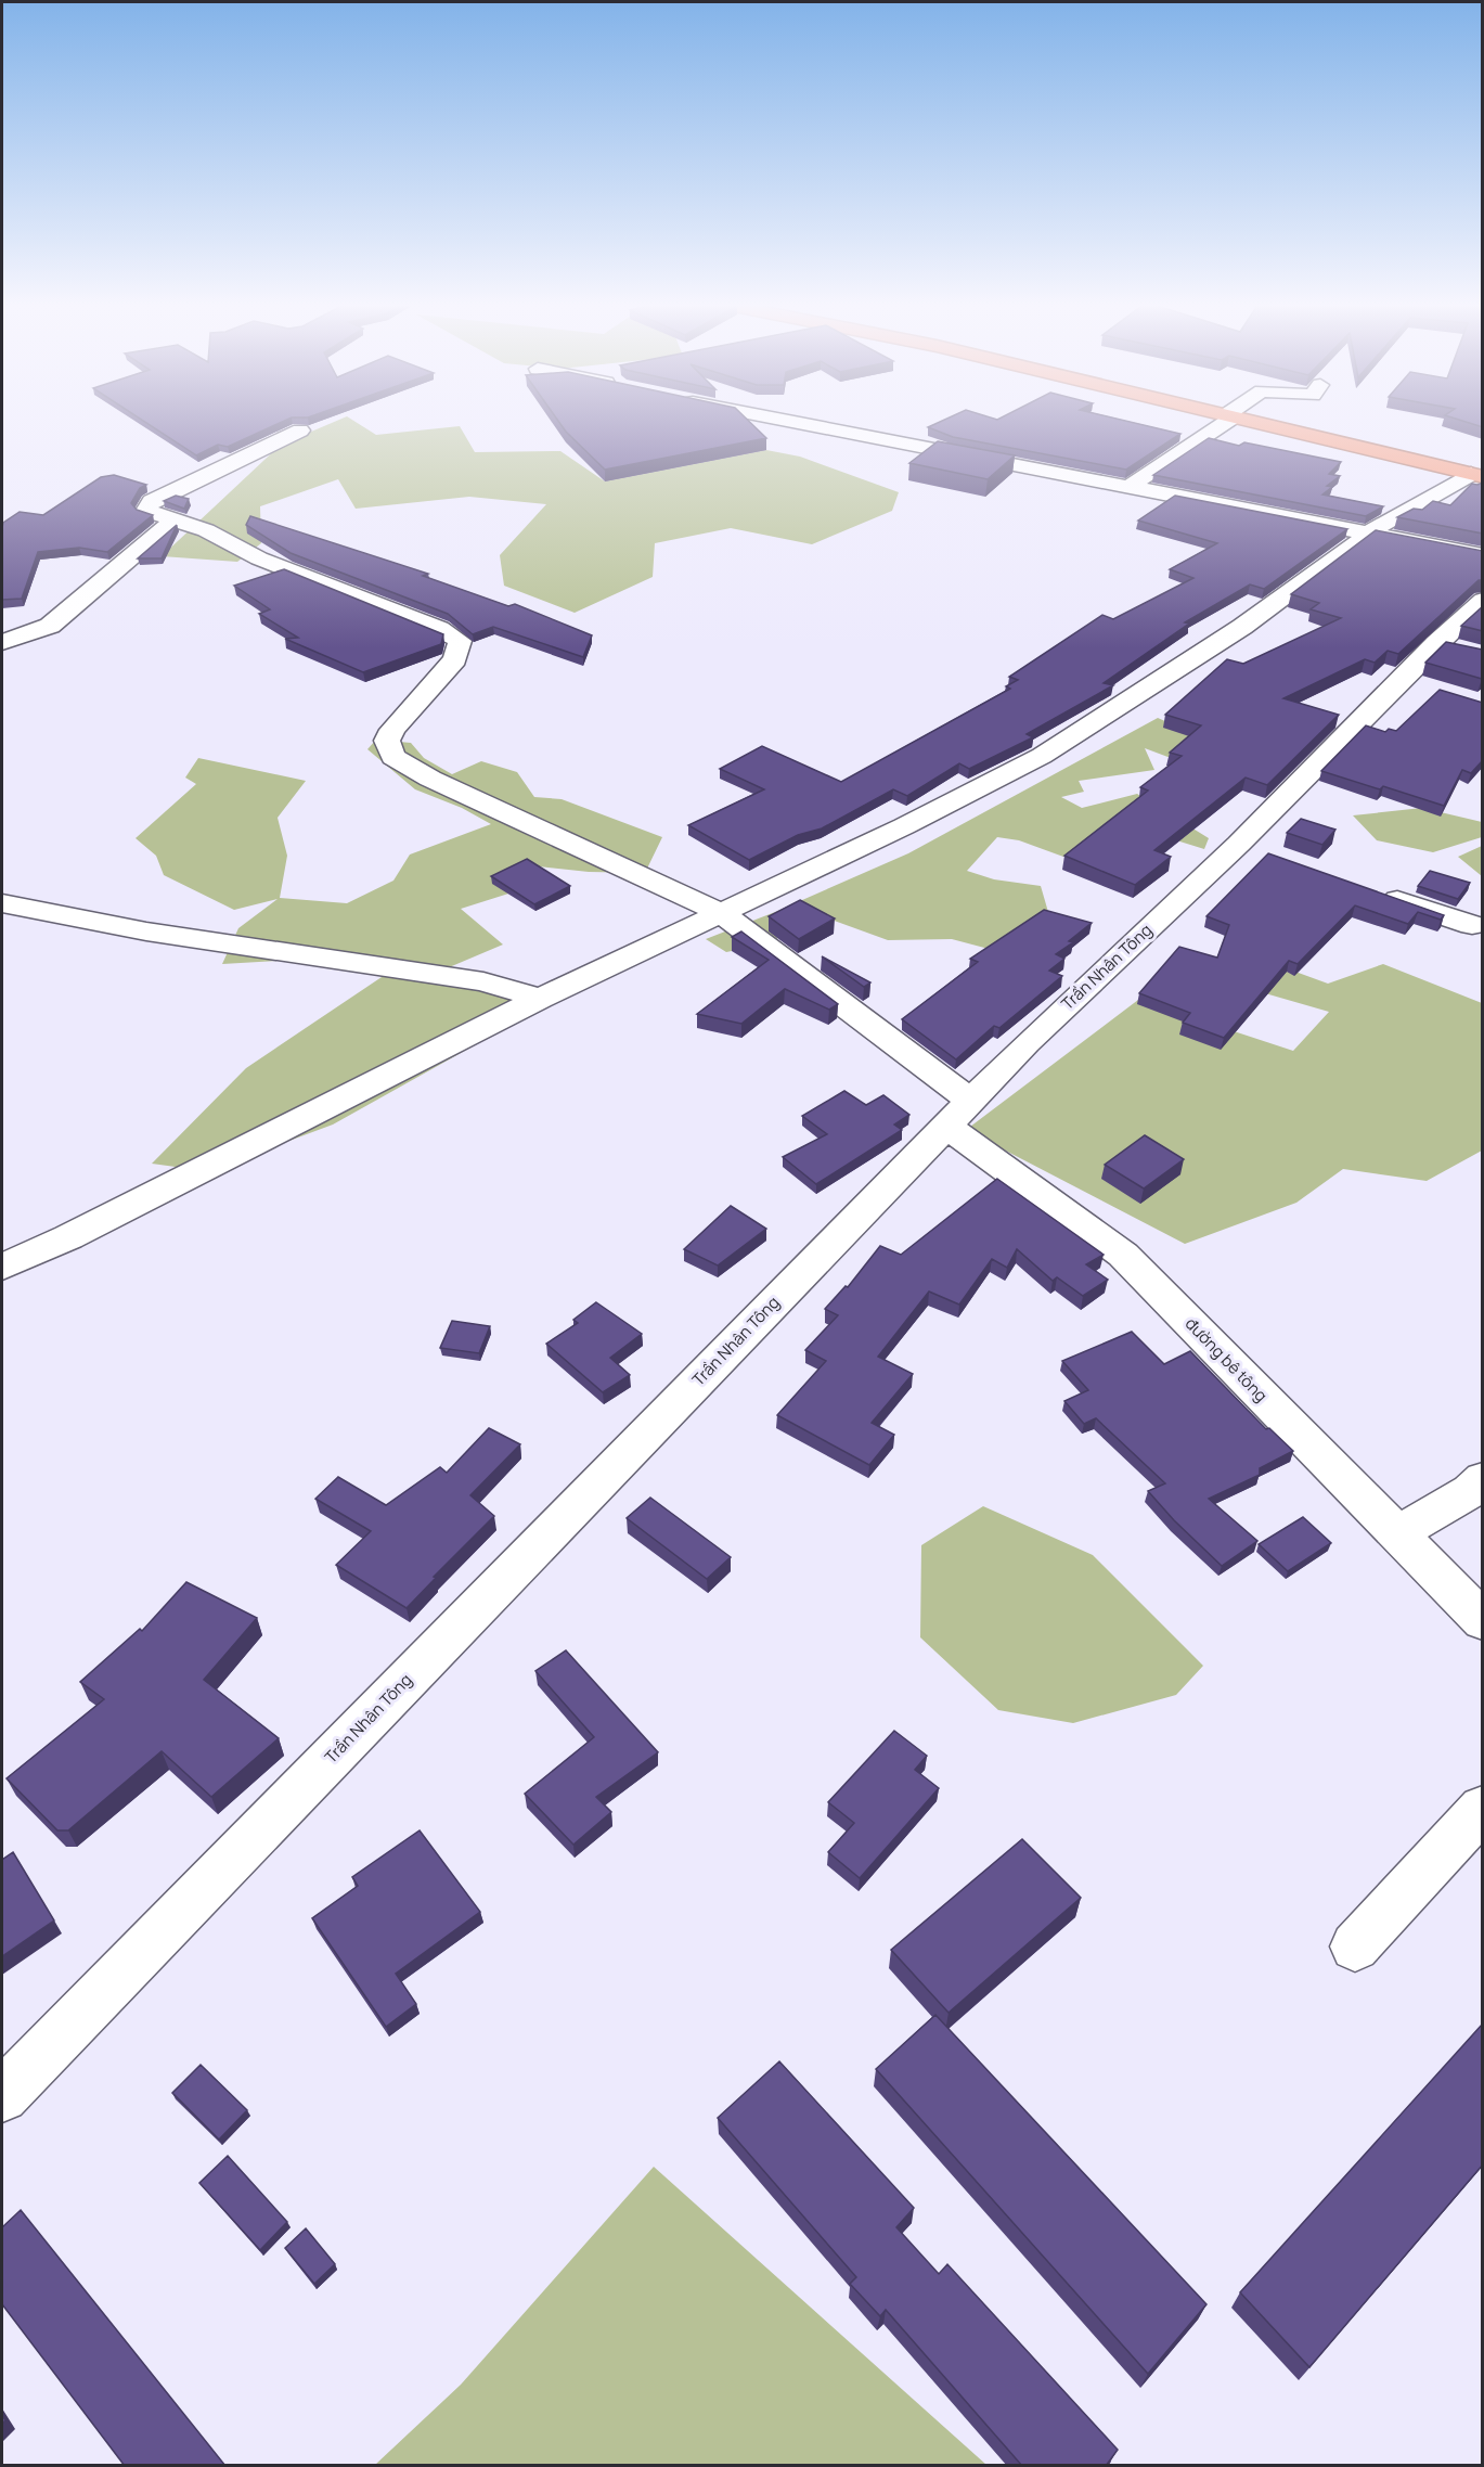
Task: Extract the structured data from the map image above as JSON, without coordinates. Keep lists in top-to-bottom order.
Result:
{
  "streets": {
    "street": ["Trần Nhân Tông", "đường bê tông"]
  },
  "crossings": [
    ["Trần Nhân Tông", "đường bê tông"]
  ]
}
